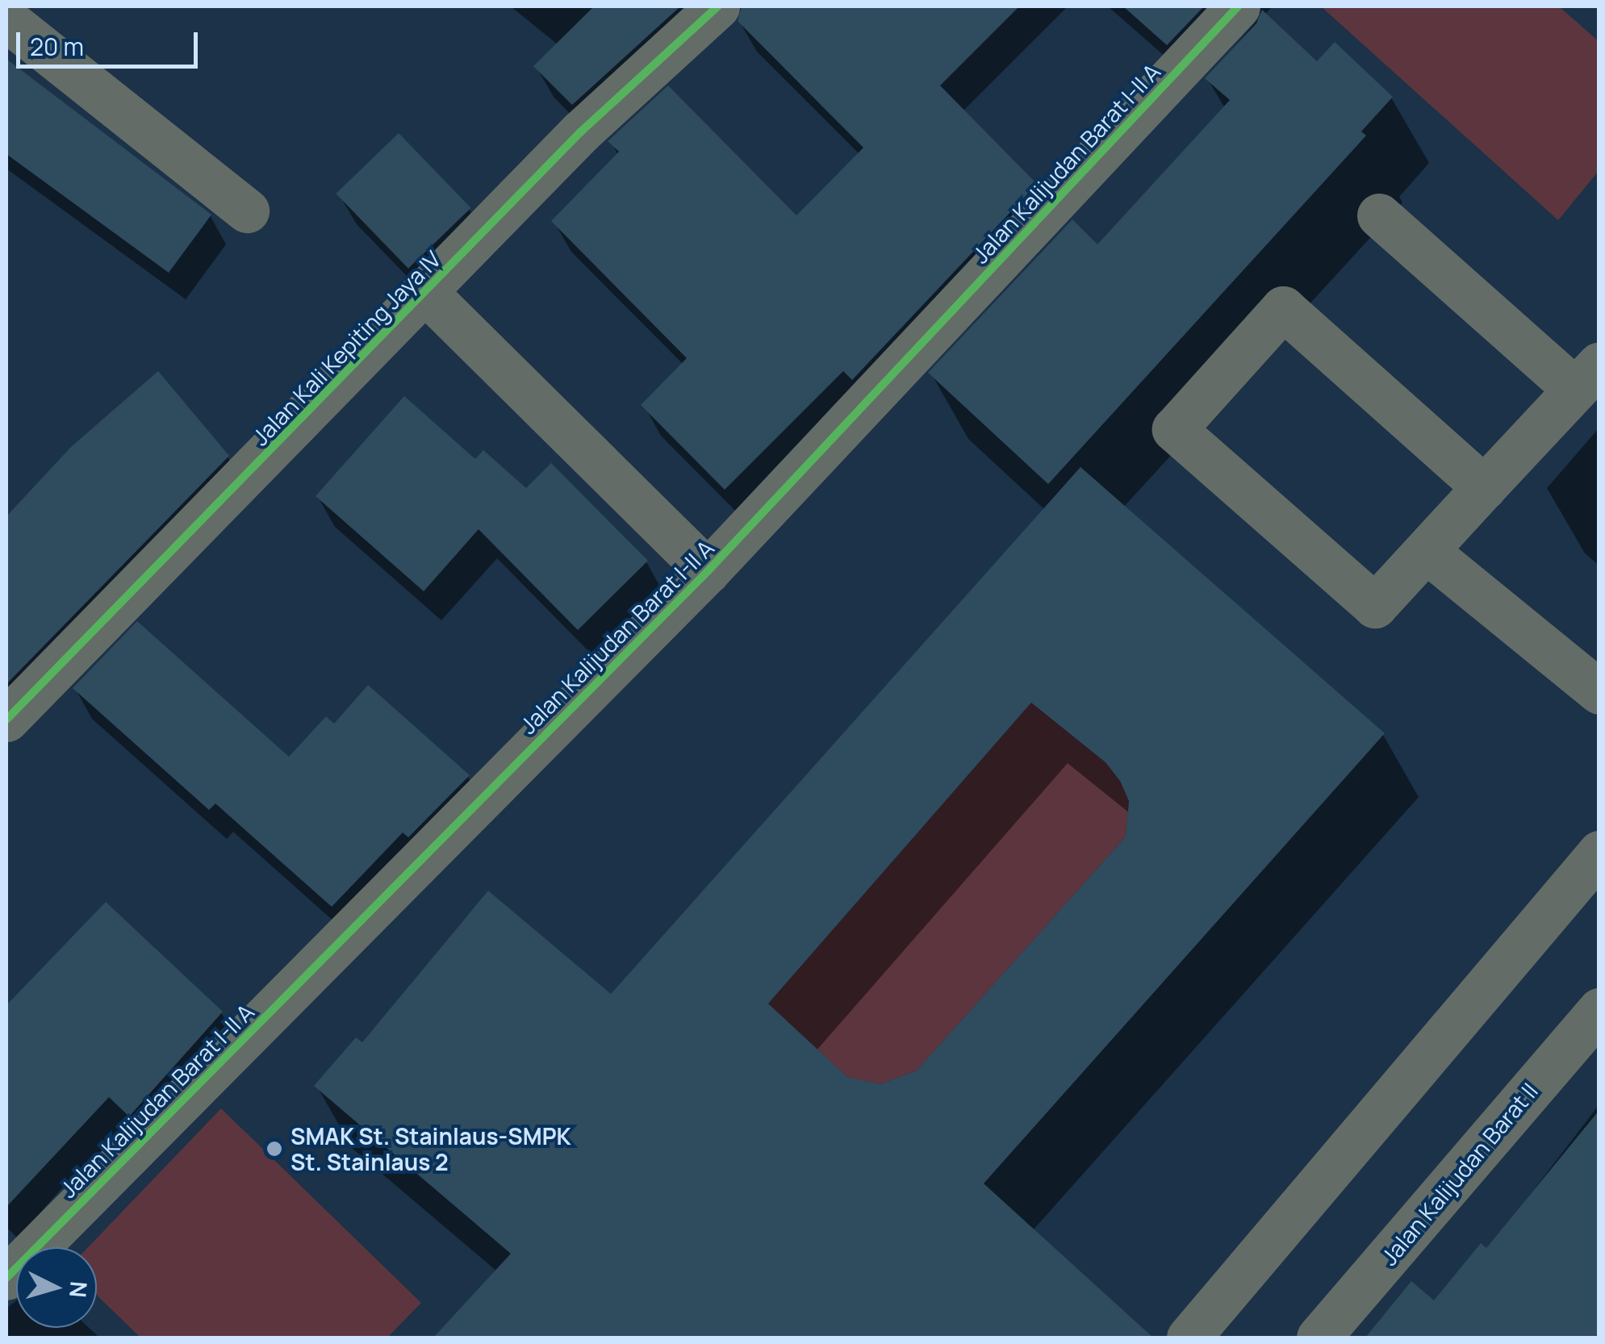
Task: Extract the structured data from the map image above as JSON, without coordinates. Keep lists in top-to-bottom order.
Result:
{
  "streets": {
    "street": ["Jalan Kalijudan Barat I-II A", "Jalan Kali Kepiting Jaya IV", "Jalan Kalijudan Barat II"]
  },
  "places": ["SMAK St. Stainlaus-SMPK St. Stainlaus 2"],
  "scale_bar": "20 m",
  "north": "right"
}
